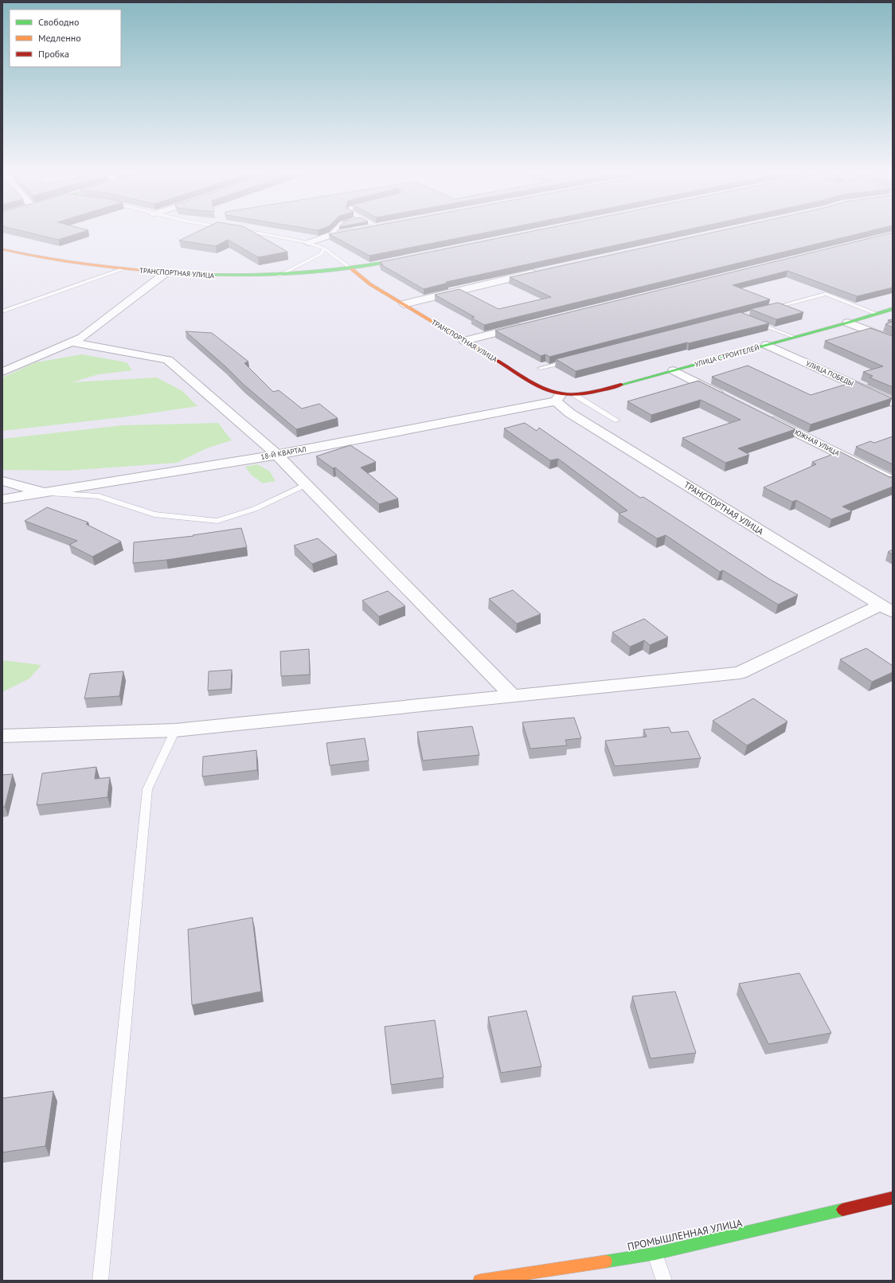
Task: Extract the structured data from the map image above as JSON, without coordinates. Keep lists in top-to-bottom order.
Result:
{
  "streets": {
    "street": [
      "ТРАНСПОРТНАЯ УЛИЦА",
      "УЛИЦА СТРОИТЕЛЕЙ",
      "УЛИЦА ПОБЕДЫ",
      "ЮЖНАЯ УЛИЦА",
      "18-Й КВАРТАЛ",
      "ПРОМЫШЛЕННАЯ УЛИЦА"
    ]
  },
  "crossings": [
    ["ТРАНСПОРТНАЯ УЛИЦА", "УЛИЦА СТРОИТЕЛЕЙ"],
    ["ТРАНСПОРТНАЯ УЛИЦА", "18-Й КВАРТАЛ"],
    ["УЛИЦА СТРОИТЕЛЕЙ", "УЛИЦА ПОБЕДЫ"],
    ["УЛИЦА СТРОИТЕЛЕЙ", "18-Й КВАРТАЛ"]
  ],
  "legend": ["Свободно", "Медленно", "Пробка"]
}
